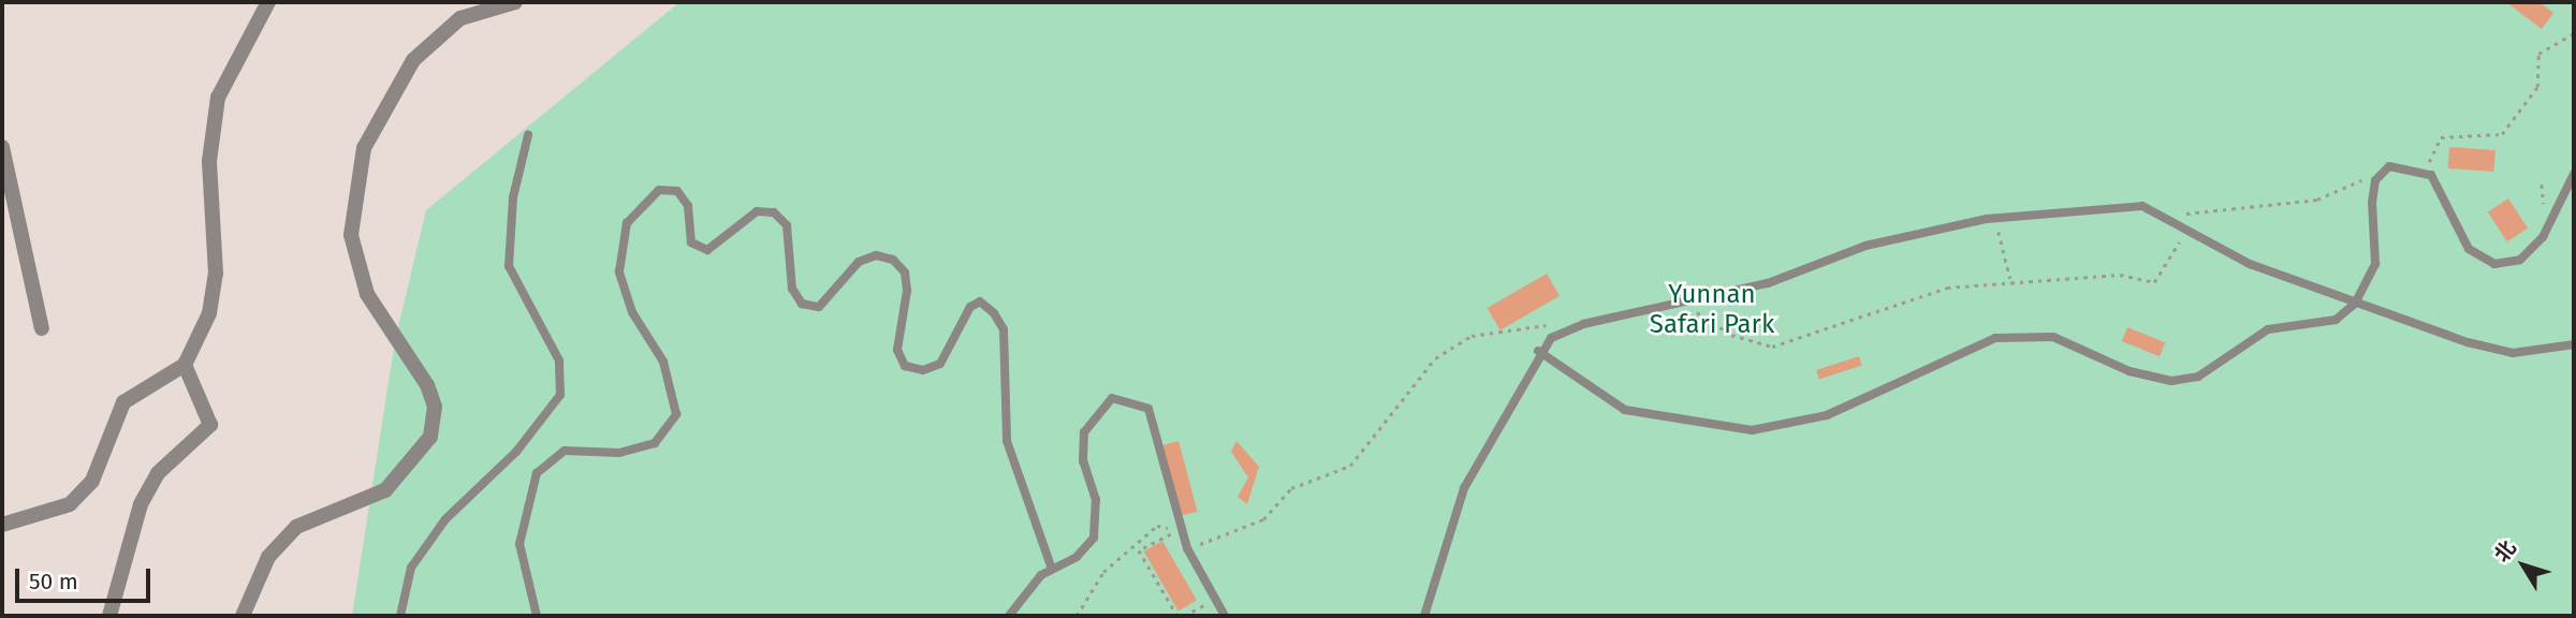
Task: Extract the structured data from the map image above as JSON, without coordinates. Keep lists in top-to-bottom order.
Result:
{
  "parks": ["Yunnan Safari Park"],
  "scale_bar": "50 m",
  "north": "top left"
}
